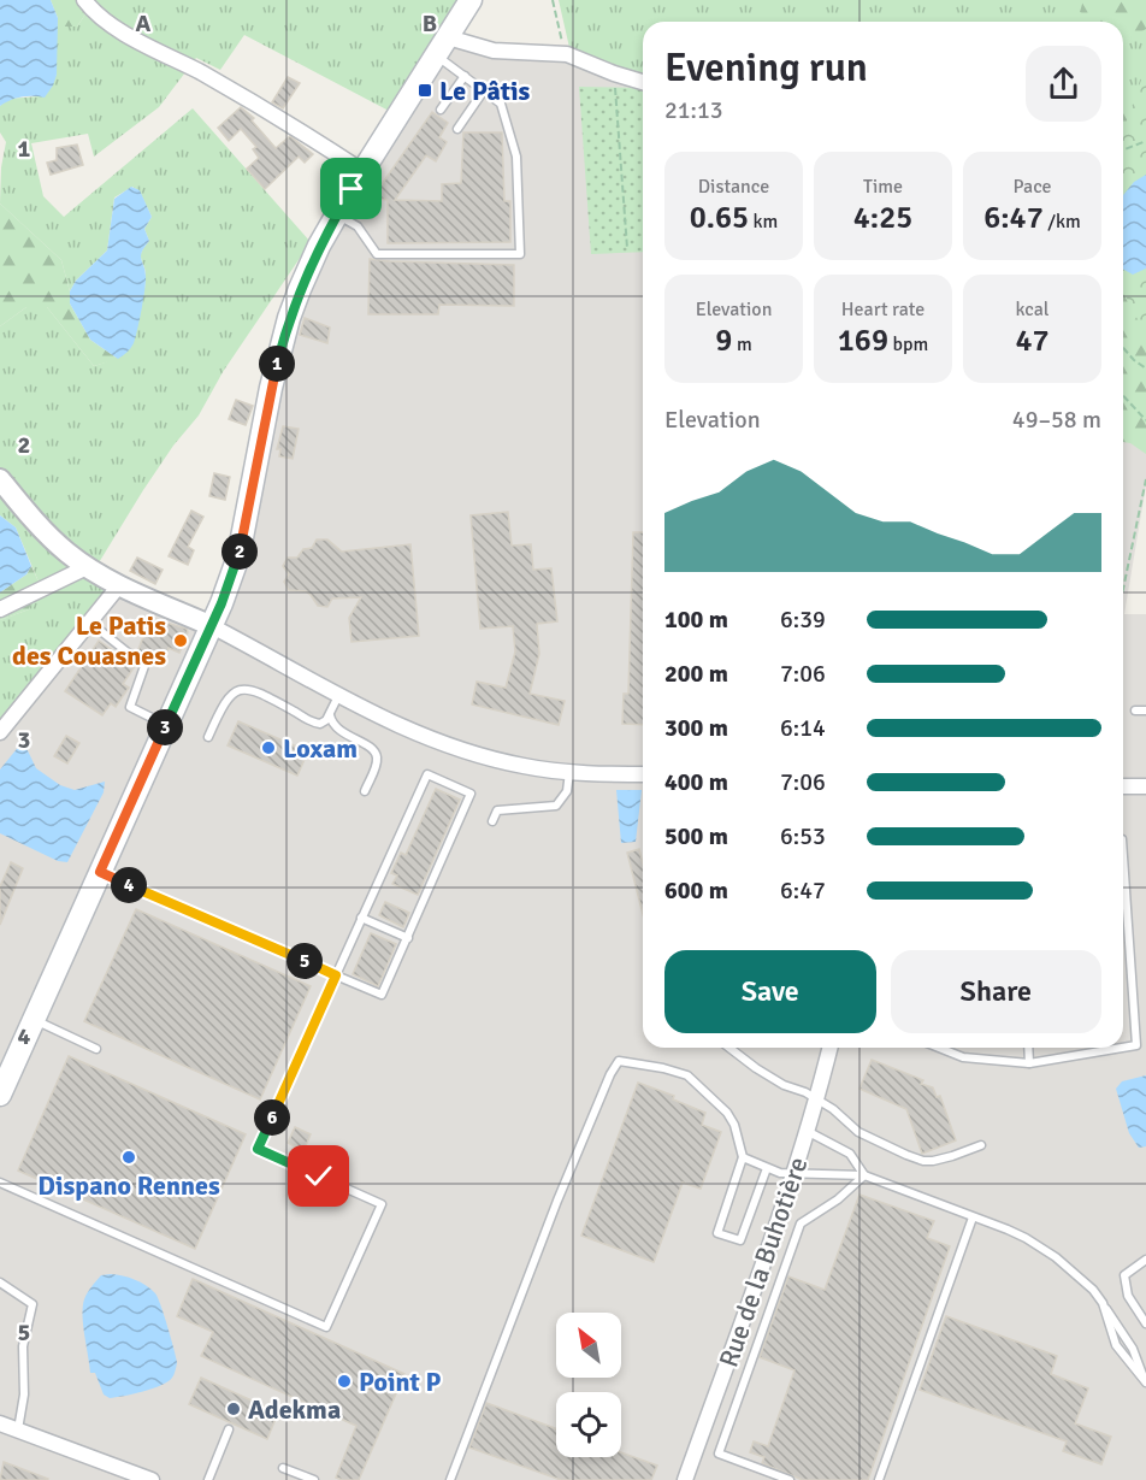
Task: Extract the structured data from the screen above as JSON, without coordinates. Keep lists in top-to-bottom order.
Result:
{
  "streets": {
    "street": ["Rue de la Buhotière"]
  },
  "places": {
    "transit": ["Le Pâtis"],
    "other": [
      "Le Patis des Couasnes",
      "Loxam",
      "Dispano Rennes",
      "Point P",
      "Adekma"
    ]
  },
  "north": "top left",
  "page": {
    "heading": ["Evening run", "21:13"],
    "stats": [
      ["Distance", "0.65 km"],
      ["Time", "4:25"],
      ["Pace", "6:47 /km"],
      ["Elevation", "9 m"],
      ["Heart rate", "169 bpm"],
      ["kcal", "47"]
    ],
    "pins": [
      "1",
      "2",
      "3",
      "4",
      "5",
      "6"
    ],
    "chart": ["Elevation", "49–58 m"],
    "list": [
      {
        "name": "100 m",
        "note": "6:39"
      },
      {
        "name": "200 m",
        "note": "7:06"
      },
      {
        "name": "300 m",
        "note": "6:14"
      },
      {
        "name": "400 m",
        "note": "7:06"
      },
      {
        "name": "500 m",
        "note": "6:53"
      },
      {
        "name": "600 m",
        "note": "6:47"
      }
    ],
    "buttons": ["Save", "Share"]
  },
  "grid": {
    "columns": ["A", "B"],
    "rows": [
      "1",
      "2",
      "3",
      "4",
      "5"
    ]
  }
}
